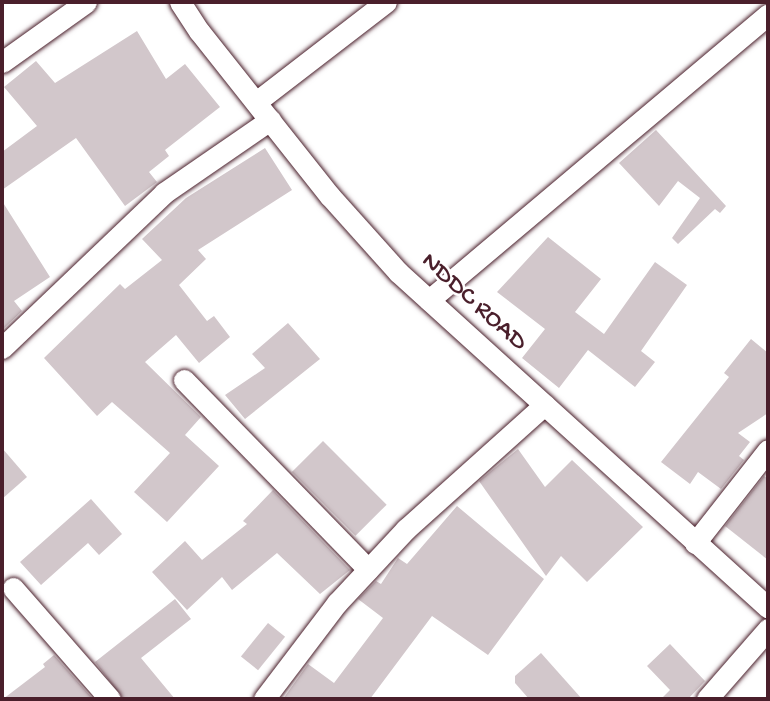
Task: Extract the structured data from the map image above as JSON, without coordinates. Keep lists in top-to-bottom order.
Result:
{
  "streets": {
    "street": ["NDDC ROAD"]
  }
}
